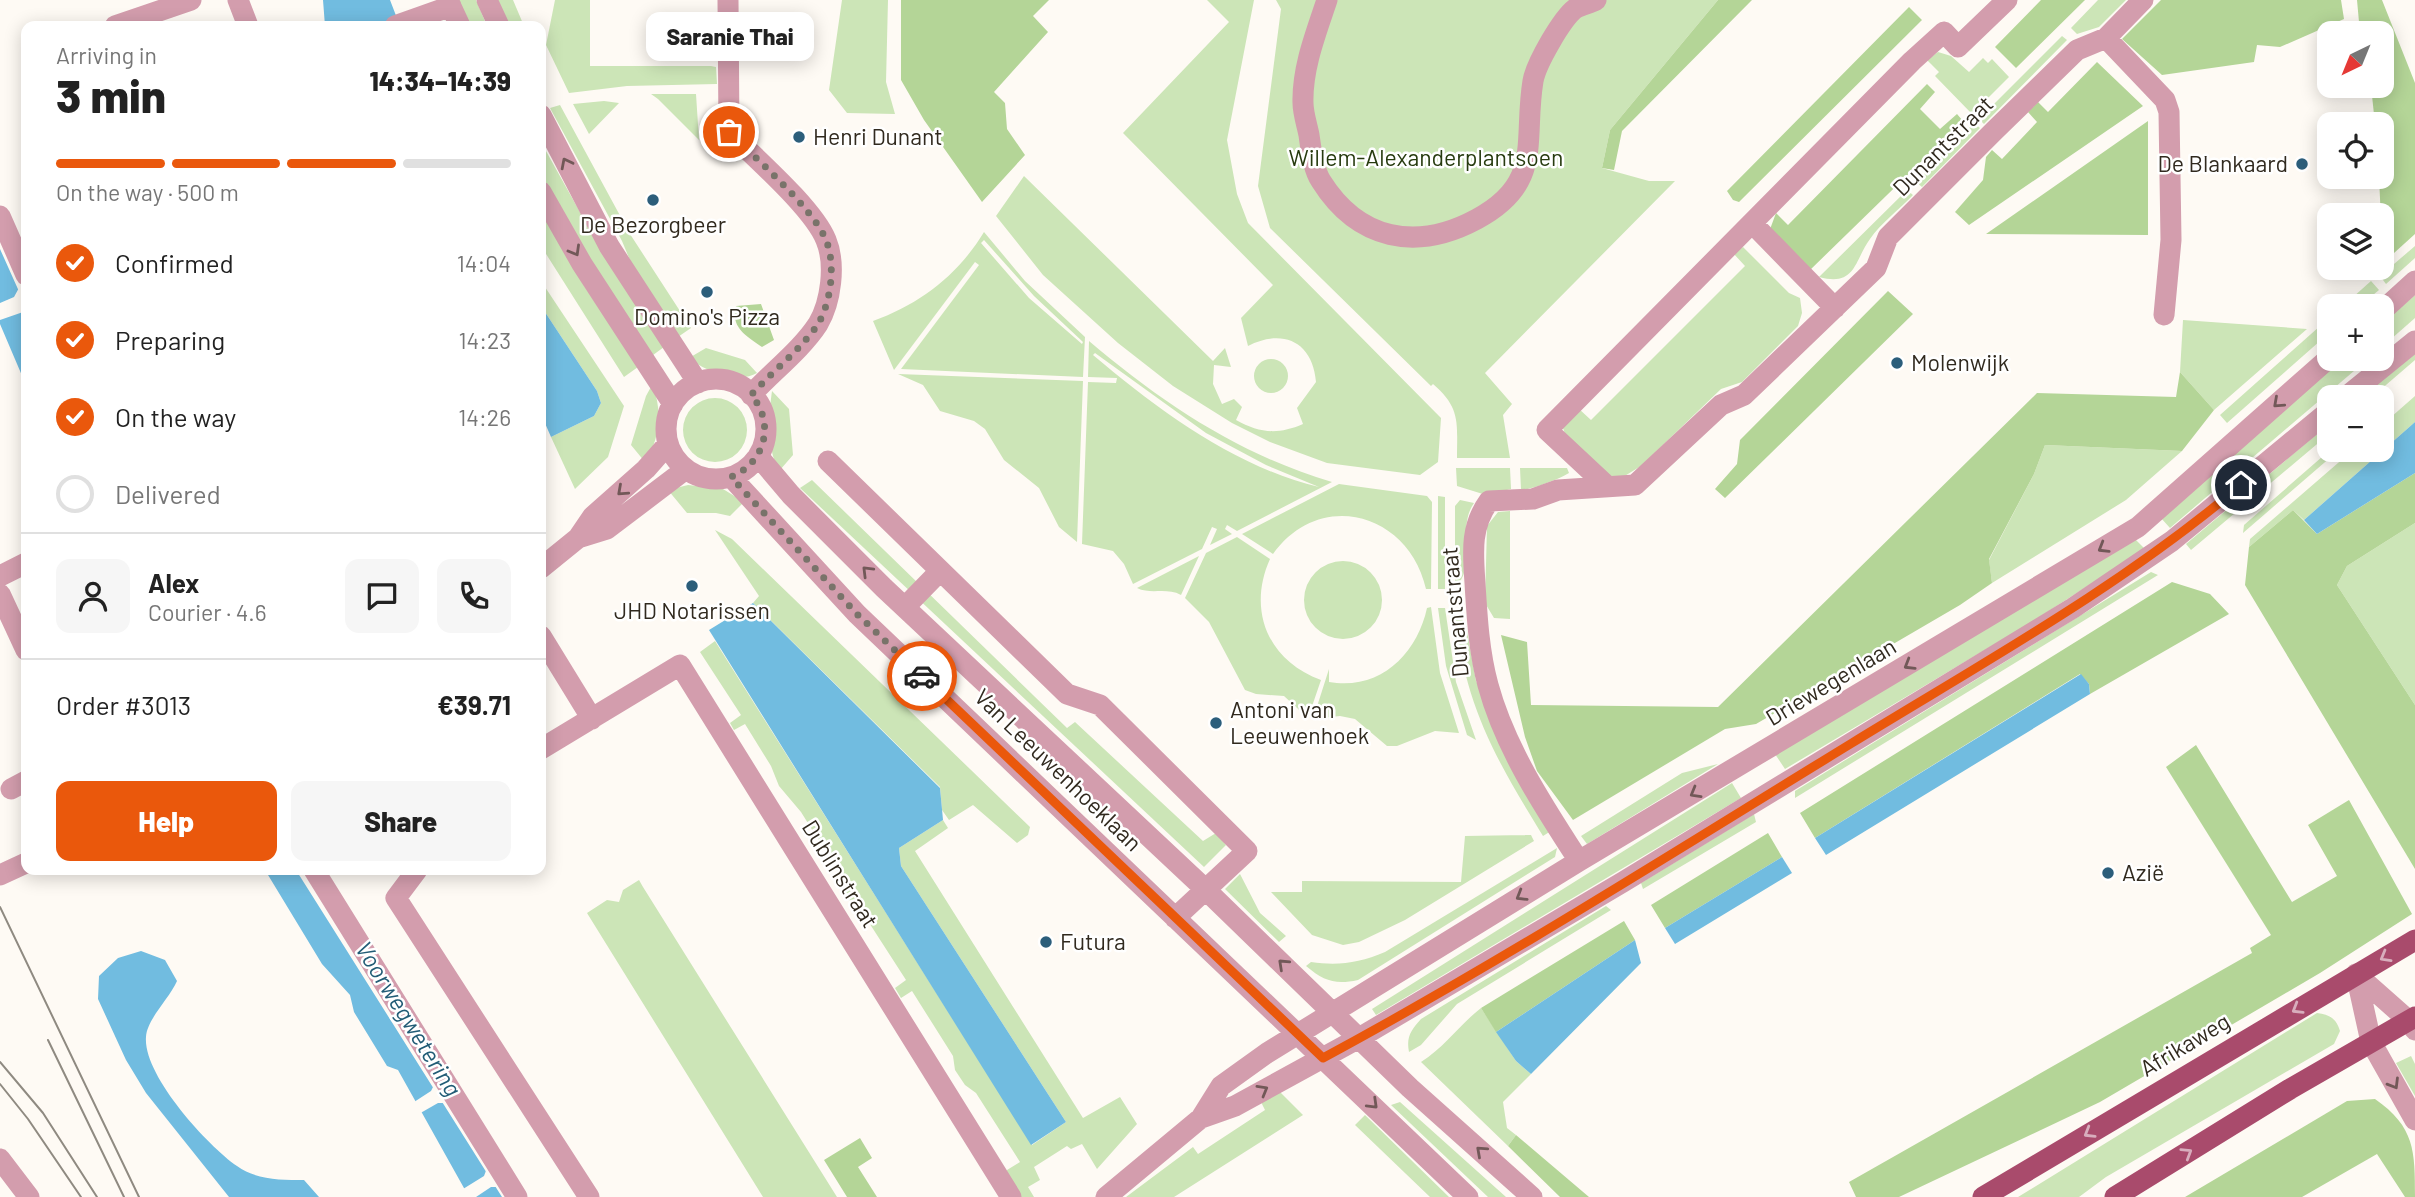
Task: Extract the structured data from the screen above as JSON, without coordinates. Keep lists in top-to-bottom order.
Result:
{
  "streets": {
    "main road": ["Afrikaweg"],
    "street": [
      "Dunantstraat",
      "Driewegenlaan",
      "Van Leeuwenhoeklaan",
      "Dublinstraat"
    ]
  },
  "crossings": [
    ["Dunantstraat", "Driewegenlaan"],
    ["Driewegenlaan", "Van Leeuwenhoeklaan"]
  ],
  "water": ["Voorwegwetering"],
  "parks": ["Willem-Alexanderplantsoen"],
  "places": [
    "Saranie Thai",
    "Henri Dunant",
    "De Blankaard",
    "De Bezorgbeer",
    "Domino's Pizza",
    "Molenwijk",
    "JHD Notarissen",
    "Antoni van Leeuwenhoek",
    "Azië",
    "Futura"
  ],
  "north": "bottom left",
  "page": {
    "bubble": "Saranie Thai",
    "map_buttons": ["+", "−"],
    "heading": ["3 min", "Arriving in", "14:34–14:39"],
    "panel": [
      "Alex",
      "Courier · 4.6",
      "Order #3013",
      "€39.71"
    ],
    "bar": "On the way · 500 m",
    "list": [
      ["Confirmed", "14:04"],
      ["Preparing", "14:23"],
      ["On the way", "14:26"],
      "Delivered"
    ],
    "buttons": ["Help", "Share"]
  }
}
